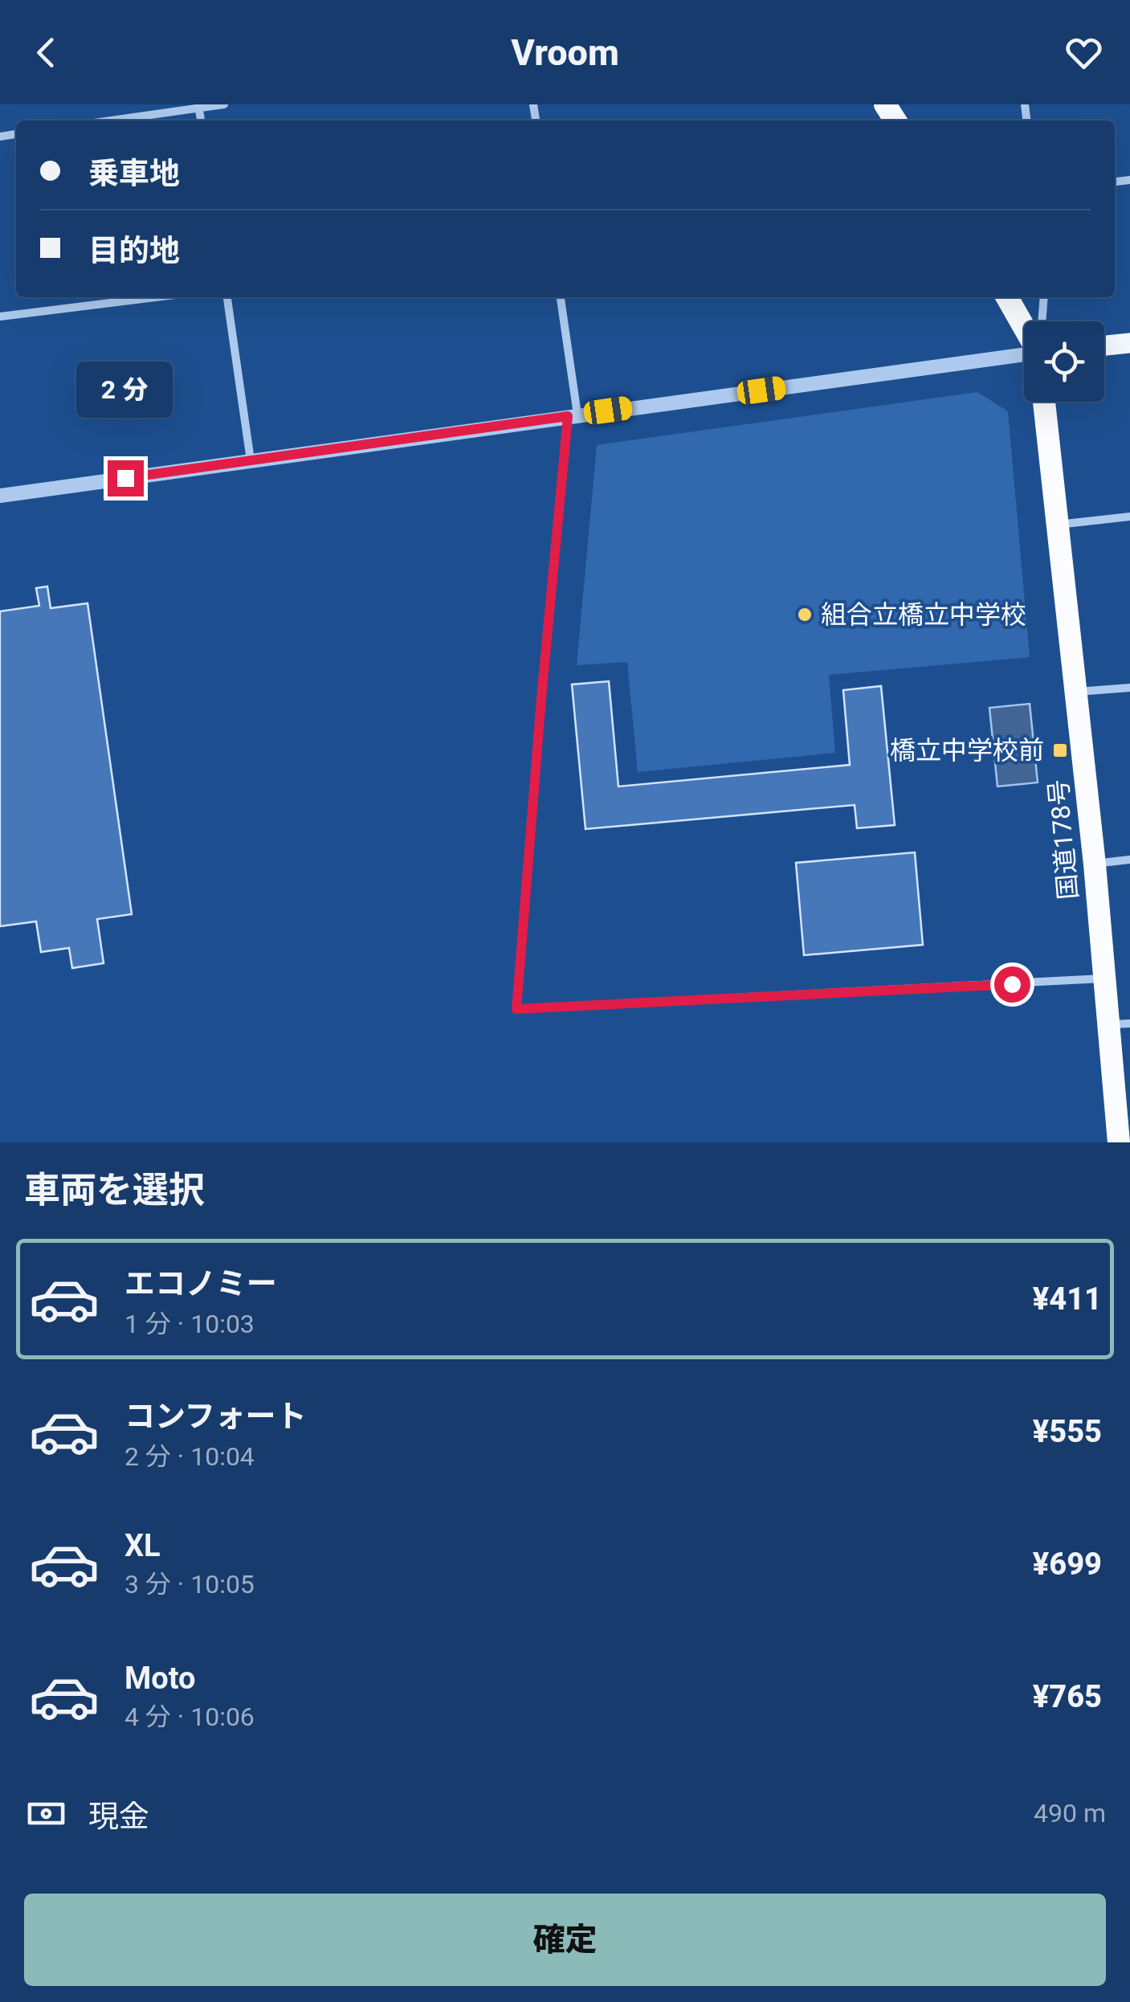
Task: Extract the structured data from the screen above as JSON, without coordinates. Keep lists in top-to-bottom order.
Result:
{
  "streets": {
    "highway": ["国道178号"]
  },
  "places": {
    "other": ["組合立橋立中学校"],
    "transit": ["橋立中学校前"]
  },
  "page": {
    "header": "Vroom",
    "banner": ["乗車地", "目的地"],
    "bubble": "2 分",
    "heading": "車両を選択",
    "list": [
      {
        "name": "エコノミー",
        "note": "1 分 · 10:03",
        "value": "¥411"
      },
      {
        "name": "コンフォート",
        "note": "2 分 · 10:04",
        "value": "¥555"
      },
      {
        "name": "XL",
        "note": "3 分 · 10:05",
        "value": "¥699"
      },
      {
        "name": "Moto",
        "note": "4 分 · 10:06",
        "value": "¥765"
      }
    ],
    "pay": ["現金", "490 m"],
    "buttons": "確定"
  }
}
